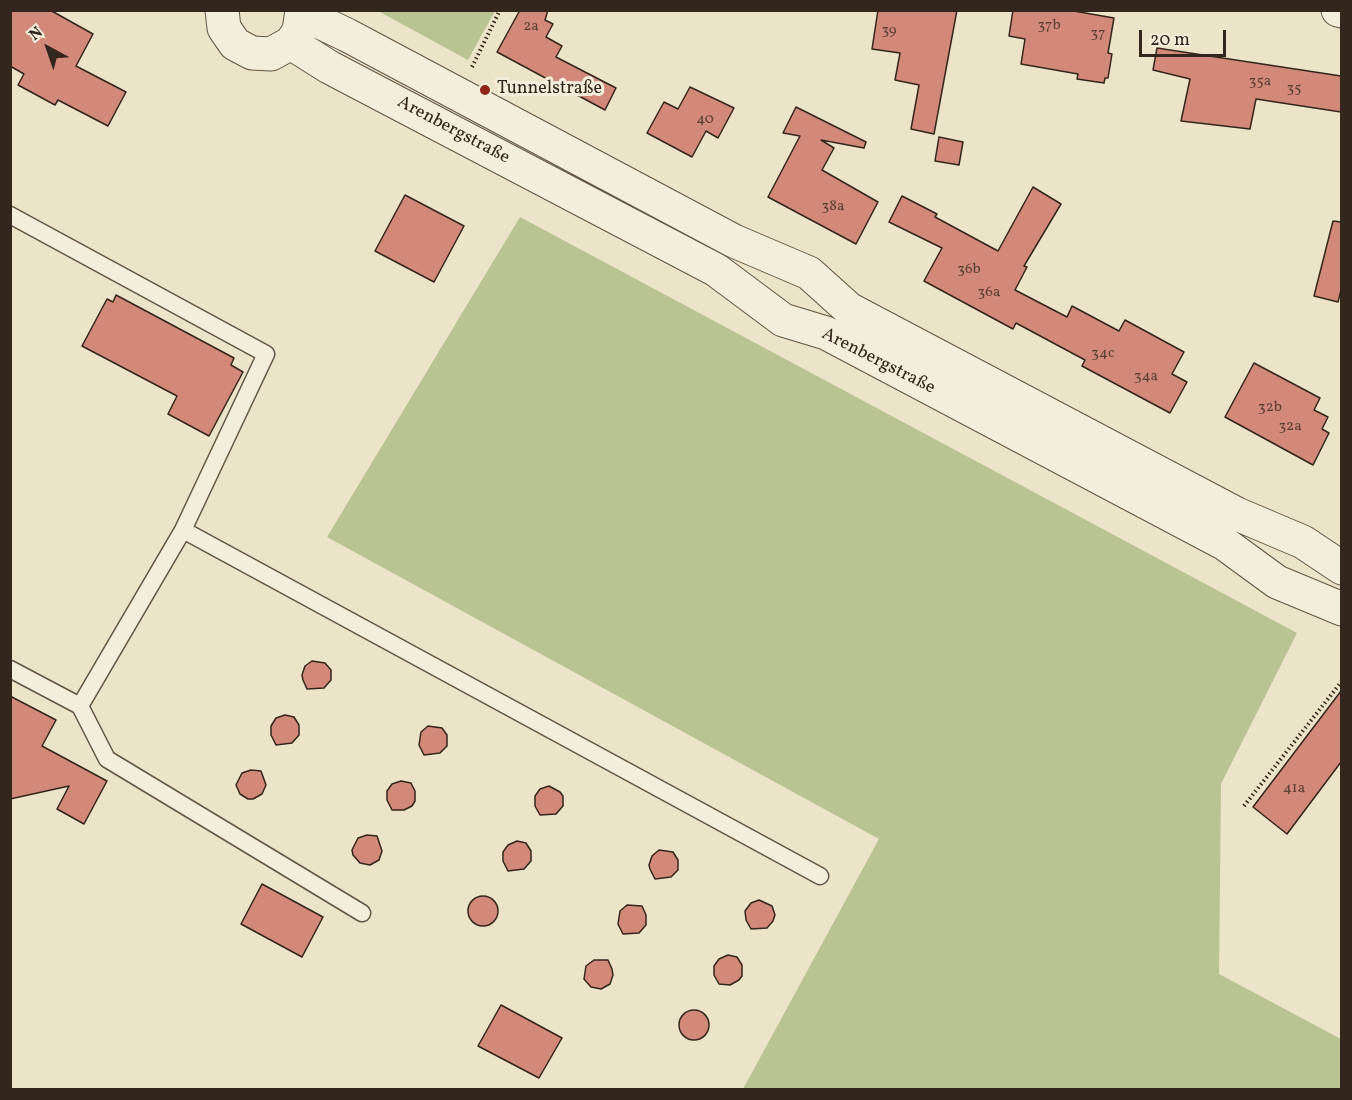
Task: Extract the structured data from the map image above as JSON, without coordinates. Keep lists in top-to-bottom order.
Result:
{
  "streets": {
    "street": ["Arenbergstraße"]
  },
  "places": ["Tunnelstraße"],
  "house_numbers": [
    "37b",
    "2a",
    "39",
    "37",
    "35a",
    "35",
    "40",
    "38a",
    "36b",
    "36a",
    "34c",
    "34a",
    "32b",
    "32a",
    "41a"
  ],
  "scale_bar": "20 m",
  "north": "top left"
}
